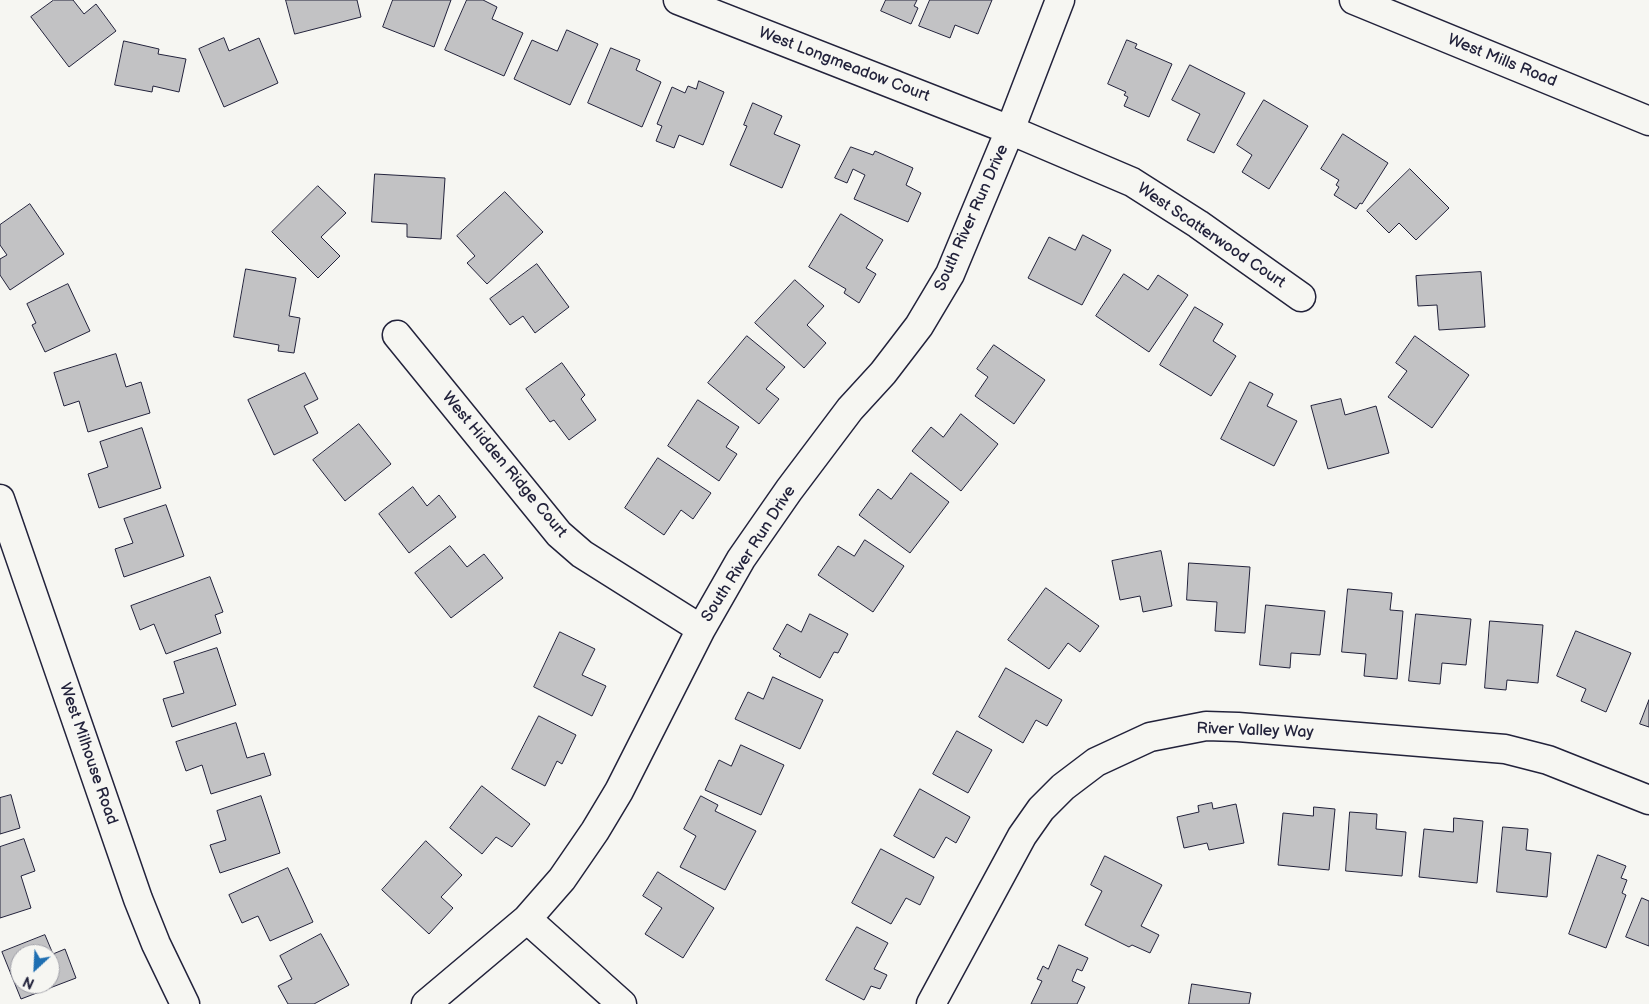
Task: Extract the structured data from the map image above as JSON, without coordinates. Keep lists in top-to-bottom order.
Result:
{
  "streets": {
    "street": [
      "West Mills Road",
      "West Longmeadow Court",
      "South River Run Drive",
      "West Scatterwood Court",
      "West Hidden Ridge Court",
      "River Valley Way",
      "West Milhouse Road"
    ]
  },
  "crossings": [
    ["West Longmeadow Court", "South River Run Drive"],
    ["West Longmeadow Court", "West Scatterwood Court"],
    ["South River Run Drive", "West Scatterwood Court"],
    ["South River Run Drive", "West Hidden Ridge Court"]
  ],
  "north": "bottom left"
}
